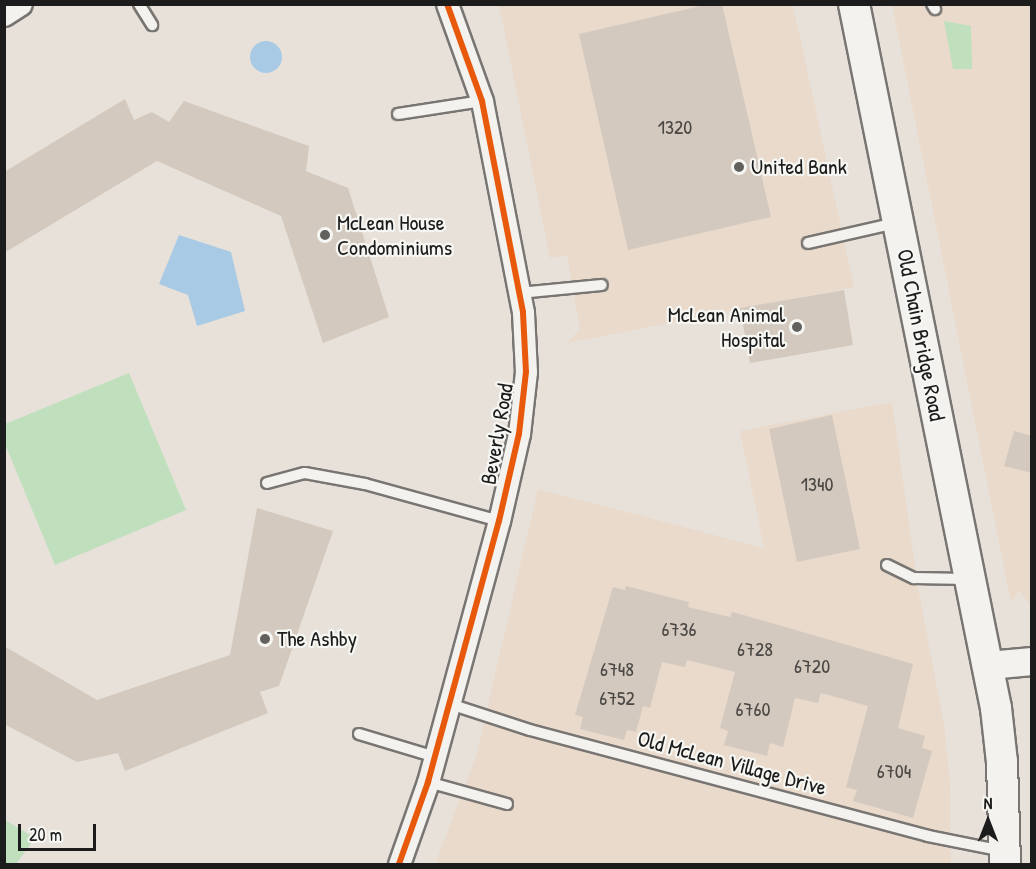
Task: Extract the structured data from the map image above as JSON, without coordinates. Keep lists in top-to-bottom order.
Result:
{
  "streets": {
    "main road": ["Old Chain Bridge Road"],
    "street": ["Beverly Road"],
    "lane": ["Old McLean Village Drive"]
  },
  "crossings": [
    ["Old Chain Bridge Road", "Old McLean Village Drive"],
    ["Beverly Road", "Old McLean Village Drive"]
  ],
  "places": [
    "United Bank",
    "McLean House Condominiums",
    "McLean Animal Hospital",
    "The Ashby"
  ],
  "house_numbers": [
    "1320",
    "1340",
    "6736",
    "6728",
    "6720",
    "6748",
    "6752",
    "6760",
    "6704"
  ],
  "scale_bar": "20 m",
  "north": "top"
}
